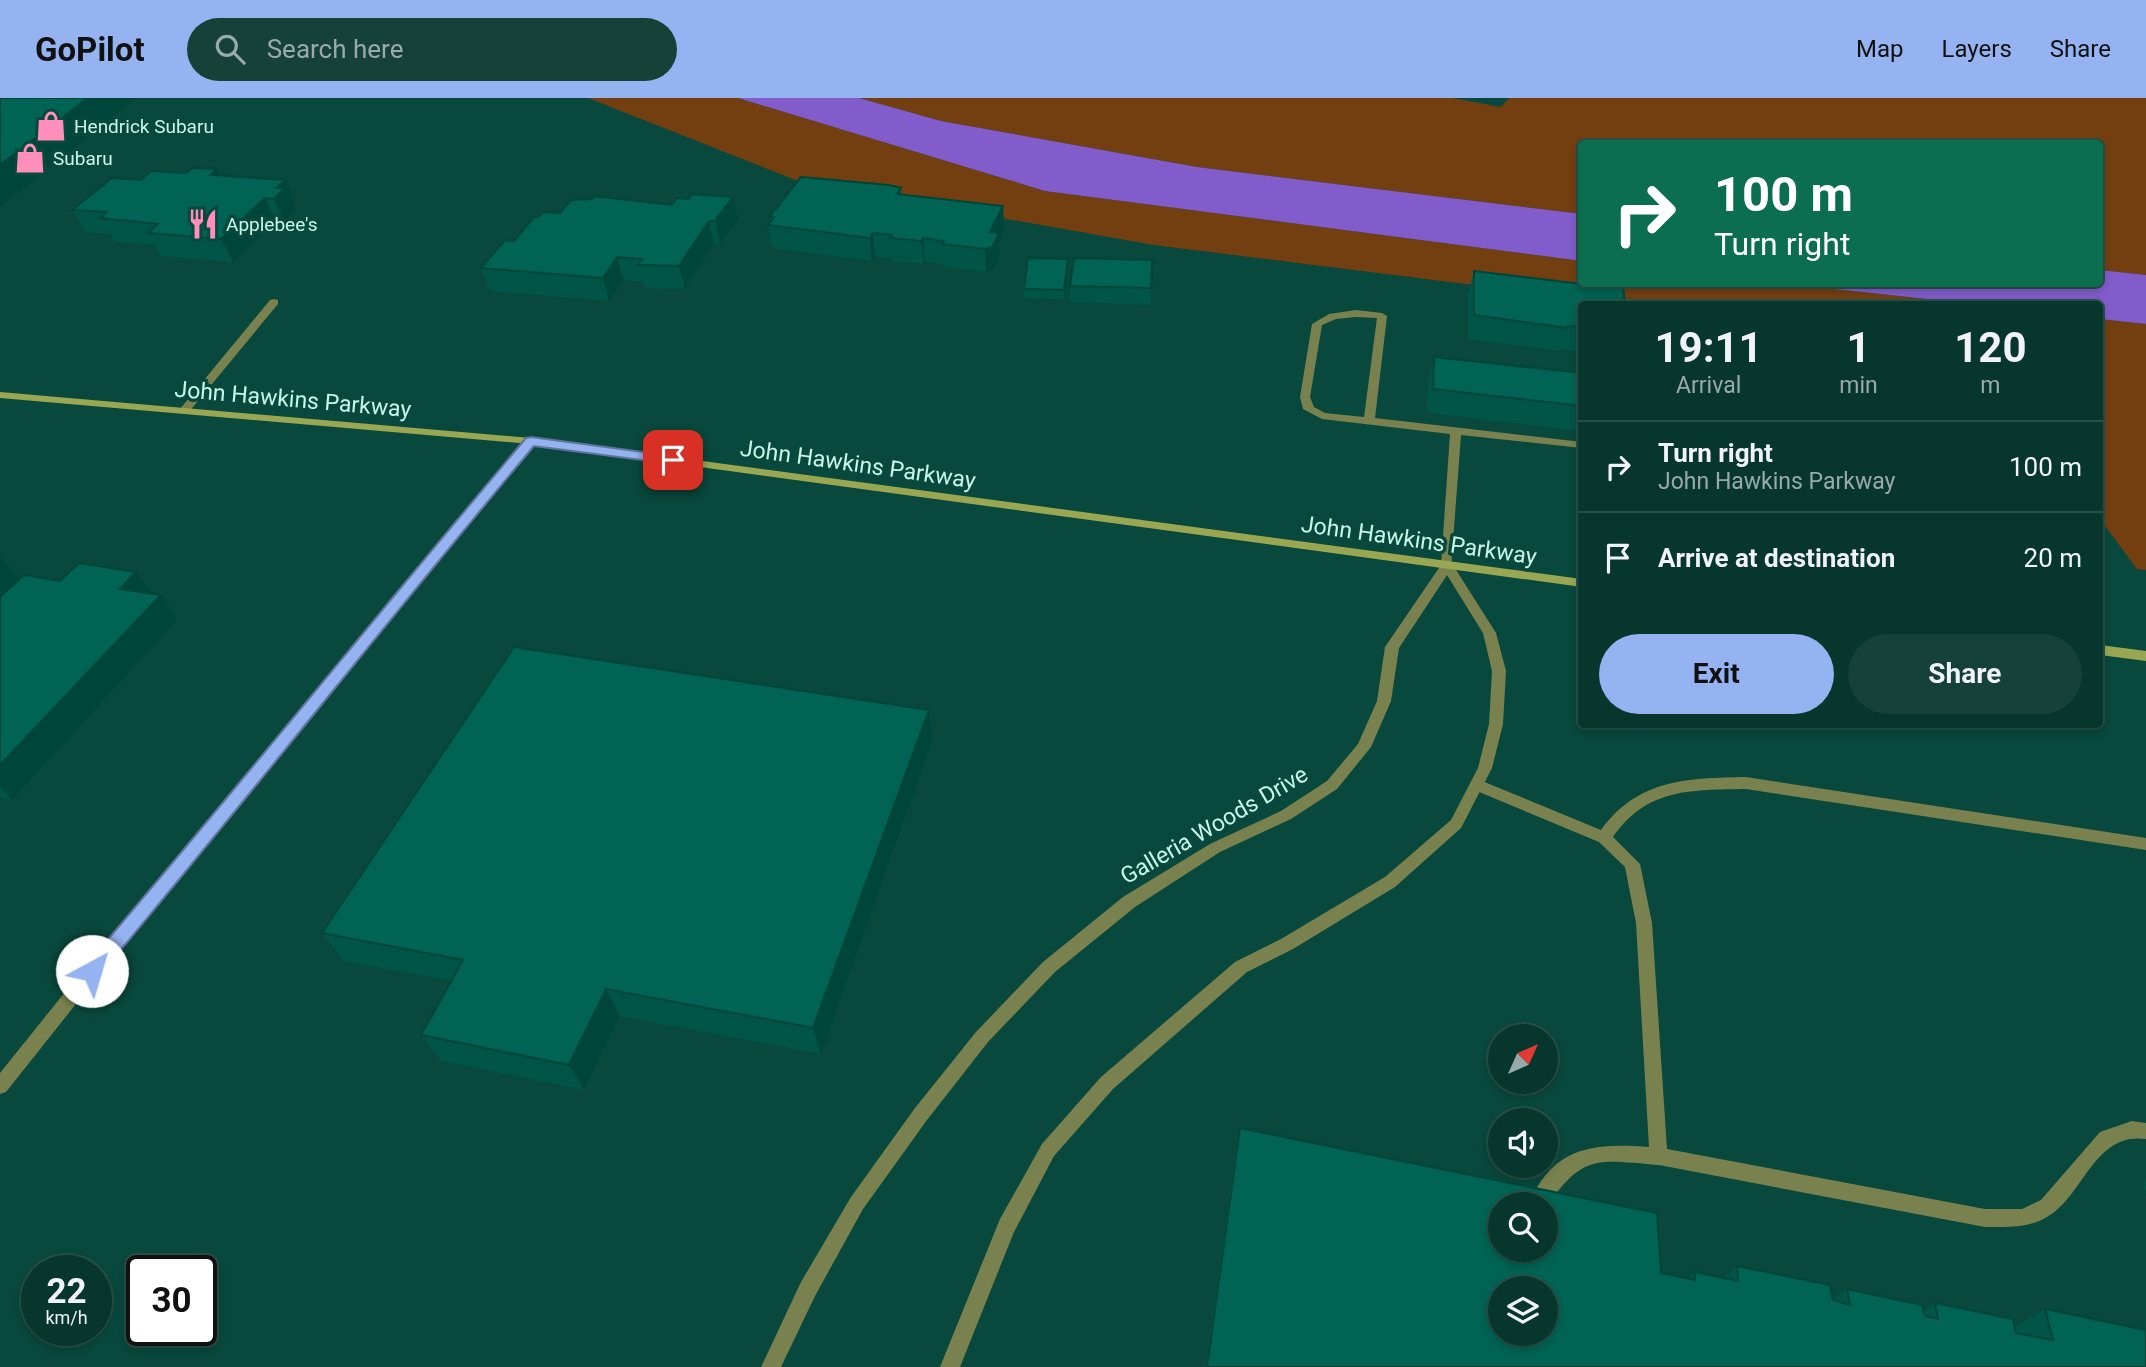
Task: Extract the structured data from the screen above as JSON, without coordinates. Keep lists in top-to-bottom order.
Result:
{
  "streets": {
    "main road": ["John Hawkins Parkway"],
    "street": ["Galleria Woods Drive"]
  },
  "crossings": [
    ["John Hawkins Parkway", "Galleria Woods Drive"]
  ],
  "places": {
    "shop": ["Hendrick Subaru", "Subaru"],
    "restaurant": ["Applebee's"]
  },
  "north": "top right",
  "page": {
    "header": "GoPilot",
    "search": "Search here",
    "nav": ["Map", "Layers", "Share"],
    "turn": ["100 m", "Turn right"],
    "eta": [
      "19:11",
      "Arrival",
      "1",
      "min",
      "120",
      "m"
    ],
    "list": [
      {
        "name": "Turn right",
        "note": "John Hawkins Parkway",
        "value": "100 m"
      },
      {
        "name": "Arrive at destination",
        "value": "20 m"
      }
    ],
    "buttons": ["Exit", "Share"],
    "speed": "22 km/h",
    "limit": "30"
  }
}
